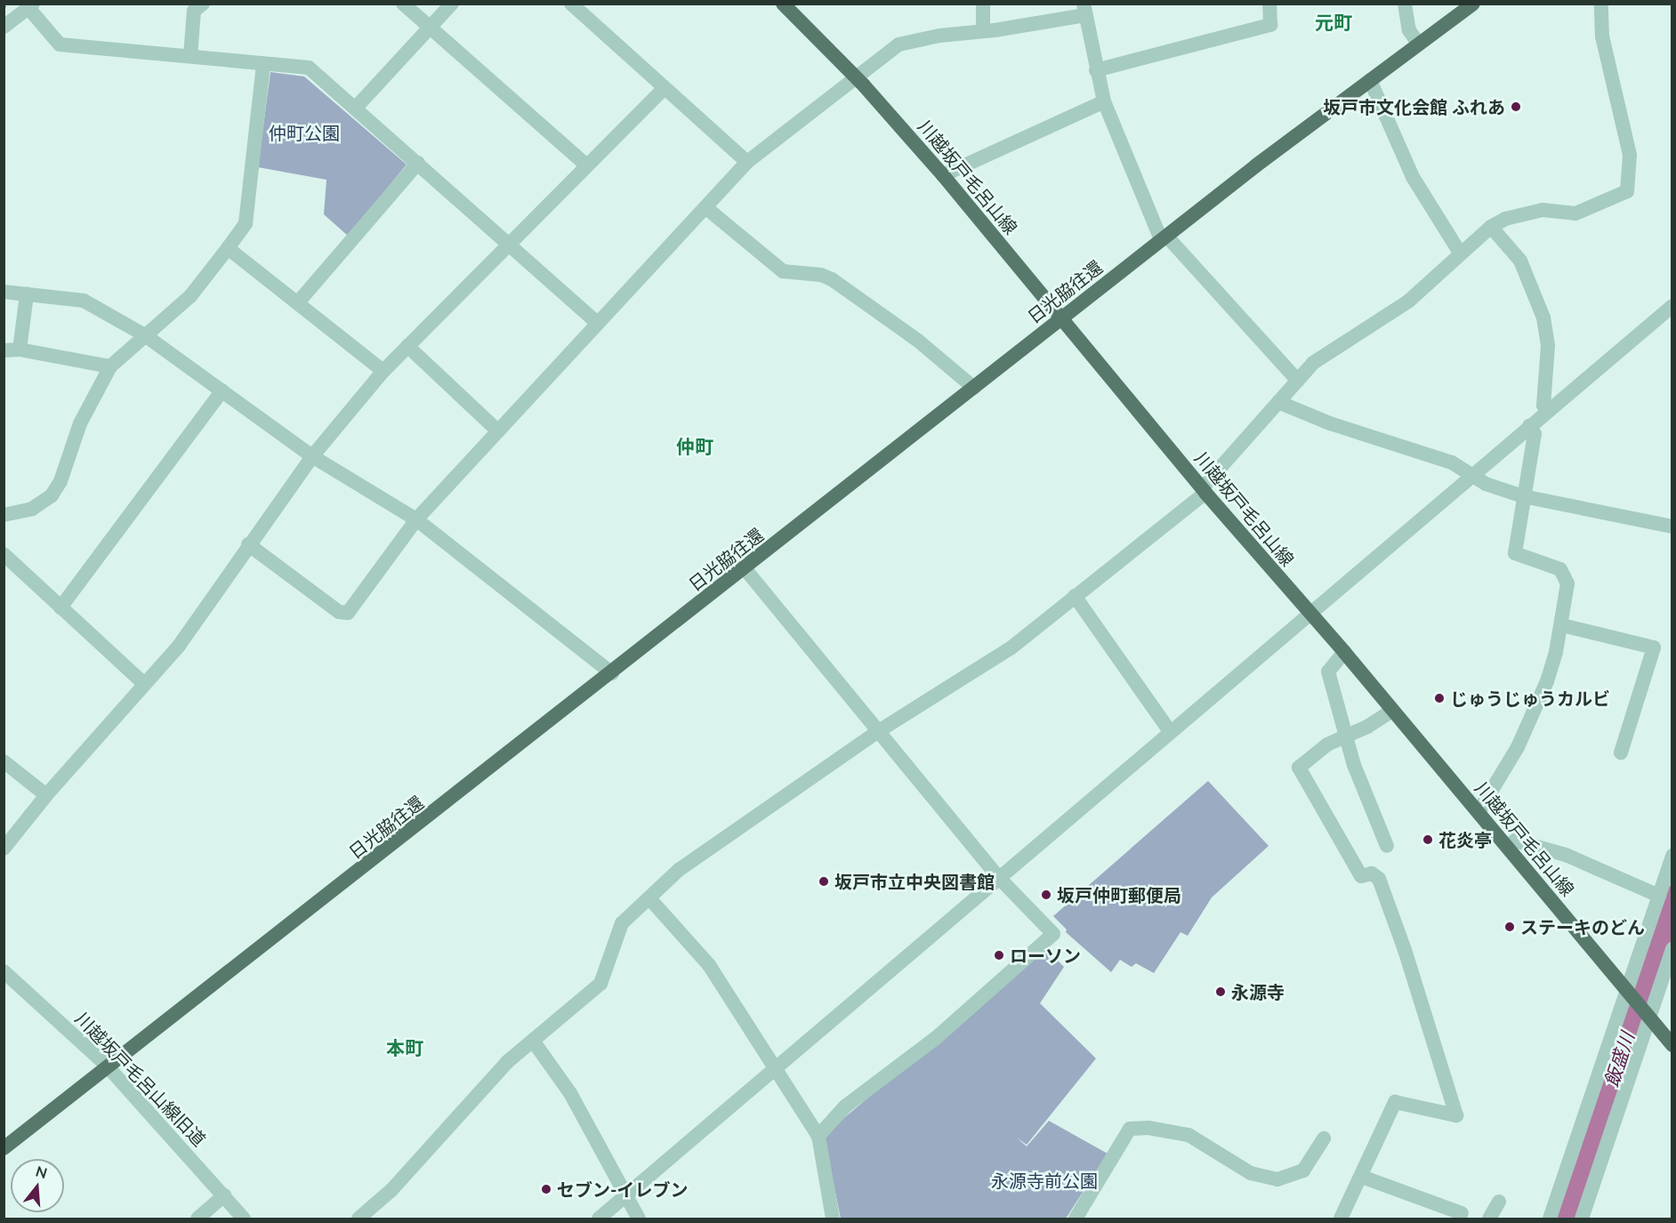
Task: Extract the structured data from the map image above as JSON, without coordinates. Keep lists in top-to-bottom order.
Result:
{
  "streets": {
    "main road": ["川越坂戸毛呂山線", "日光脇往還"],
    "street": ["川越坂戸毛呂山線旧道"]
  },
  "crossings": [
    ["川越坂戸毛呂山線", "日光脇往還"],
    ["日光脇往還", "川越坂戸毛呂山線旧道"]
  ],
  "districts": ["元町", "仲町", "本町"],
  "water": ["飯盛川"],
  "parks": ["仲町公園", "永源寺前公園"],
  "places": [
    "坂戸市文化会館 ふれあ",
    "じゅうじゅうカルビ",
    "花炎亭",
    "坂戸市立中央図書館",
    "坂戸仲町郵便局",
    "ステーキのどん",
    "ローソン",
    "永源寺",
    "セブン-イレブン"
  ],
  "north": "top"
}
